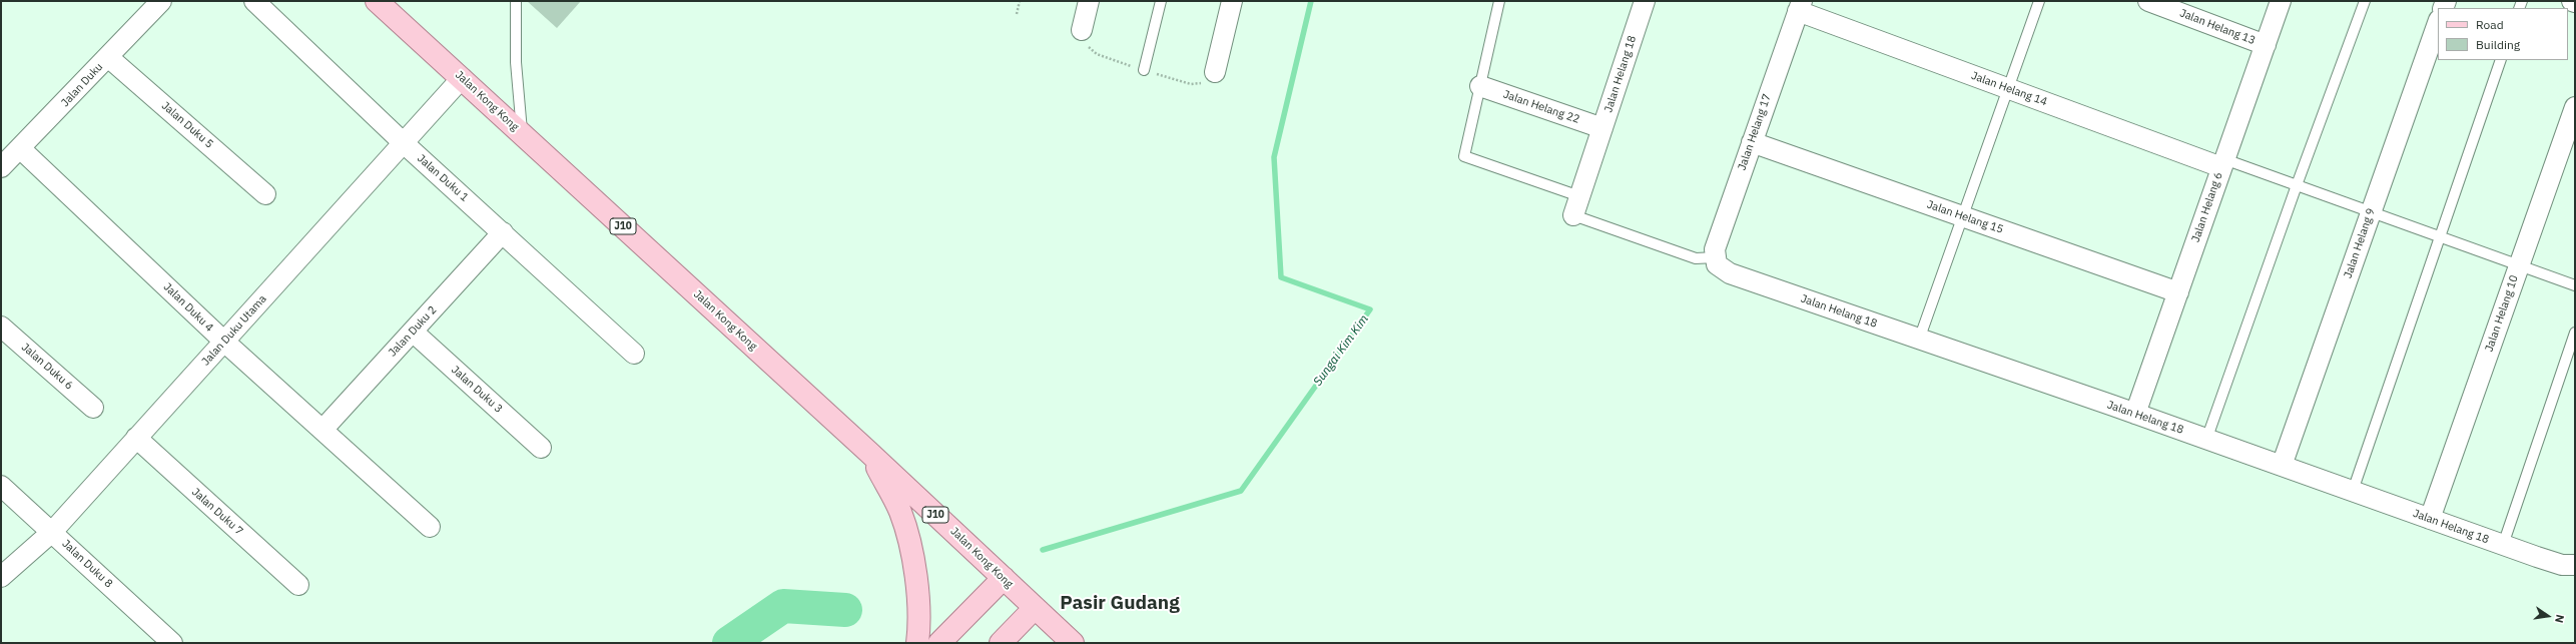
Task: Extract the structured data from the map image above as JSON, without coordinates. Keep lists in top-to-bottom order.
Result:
{
  "streets": {
    "main road": ["Jalan Kong Kong", "J10"],
    "street": [
      "Jalan Helang 13",
      "Jalan Helang 18",
      "Jalan Duku",
      "Jalan Helang 14",
      "Jalan Helang 22",
      "Jalan Duku 5",
      "Jalan Helang 17",
      "Jalan Duku 1",
      "Jalan Helang 6",
      "Jalan Helang 15",
      "Jalan Helang 9",
      "Jalan Duku 4",
      "Jalan Helang 10",
      "Jalan Duku Utama",
      "Jalan Duku 2",
      "Jalan Duku 6",
      "Jalan Duku 3",
      "Jalan Duku 7",
      "Jalan Duku 8"
    ]
  },
  "crossings": [
    ["Jalan Helang 13", "Jalan Helang 6"],
    ["Jalan Helang 18", "Jalan Helang 22"],
    ["Jalan Helang 18", "Jalan Helang 17"],
    ["Jalan Helang 18", "Jalan Helang 6"],
    ["Jalan Helang 18", "Jalan Helang 9"],
    ["Jalan Helang 18", "Jalan Helang 10"],
    ["Jalan Duku", "Jalan Duku 5"],
    ["Jalan Duku", "Jalan Duku 4"],
    ["Jalan Helang 14", "Jalan Helang 17"],
    ["Jalan Helang 14", "Jalan Helang 6"],
    ["Jalan Kong Kong", "Jalan Duku Utama"],
    ["Jalan Helang 17", "Jalan Helang 15"],
    ["Jalan Duku 1", "Jalan Duku Utama"],
    ["Jalan Duku 1", "Jalan Duku 2"],
    ["Jalan Helang 6", "Jalan Helang 15"],
    ["Jalan Duku 4", "Jalan Duku Utama"],
    ["Jalan Duku 4", "Jalan Duku 2"],
    ["Jalan Duku Utama", "Jalan Duku 7"],
    ["Jalan Duku Utama", "Jalan Duku 8"],
    ["Jalan Duku 2", "Jalan Duku 3"]
  ],
  "districts": ["Pasir Gudang"],
  "water": ["Sungai Kim Kim"],
  "legend": ["Road", "Building"],
  "north": "right"
}
